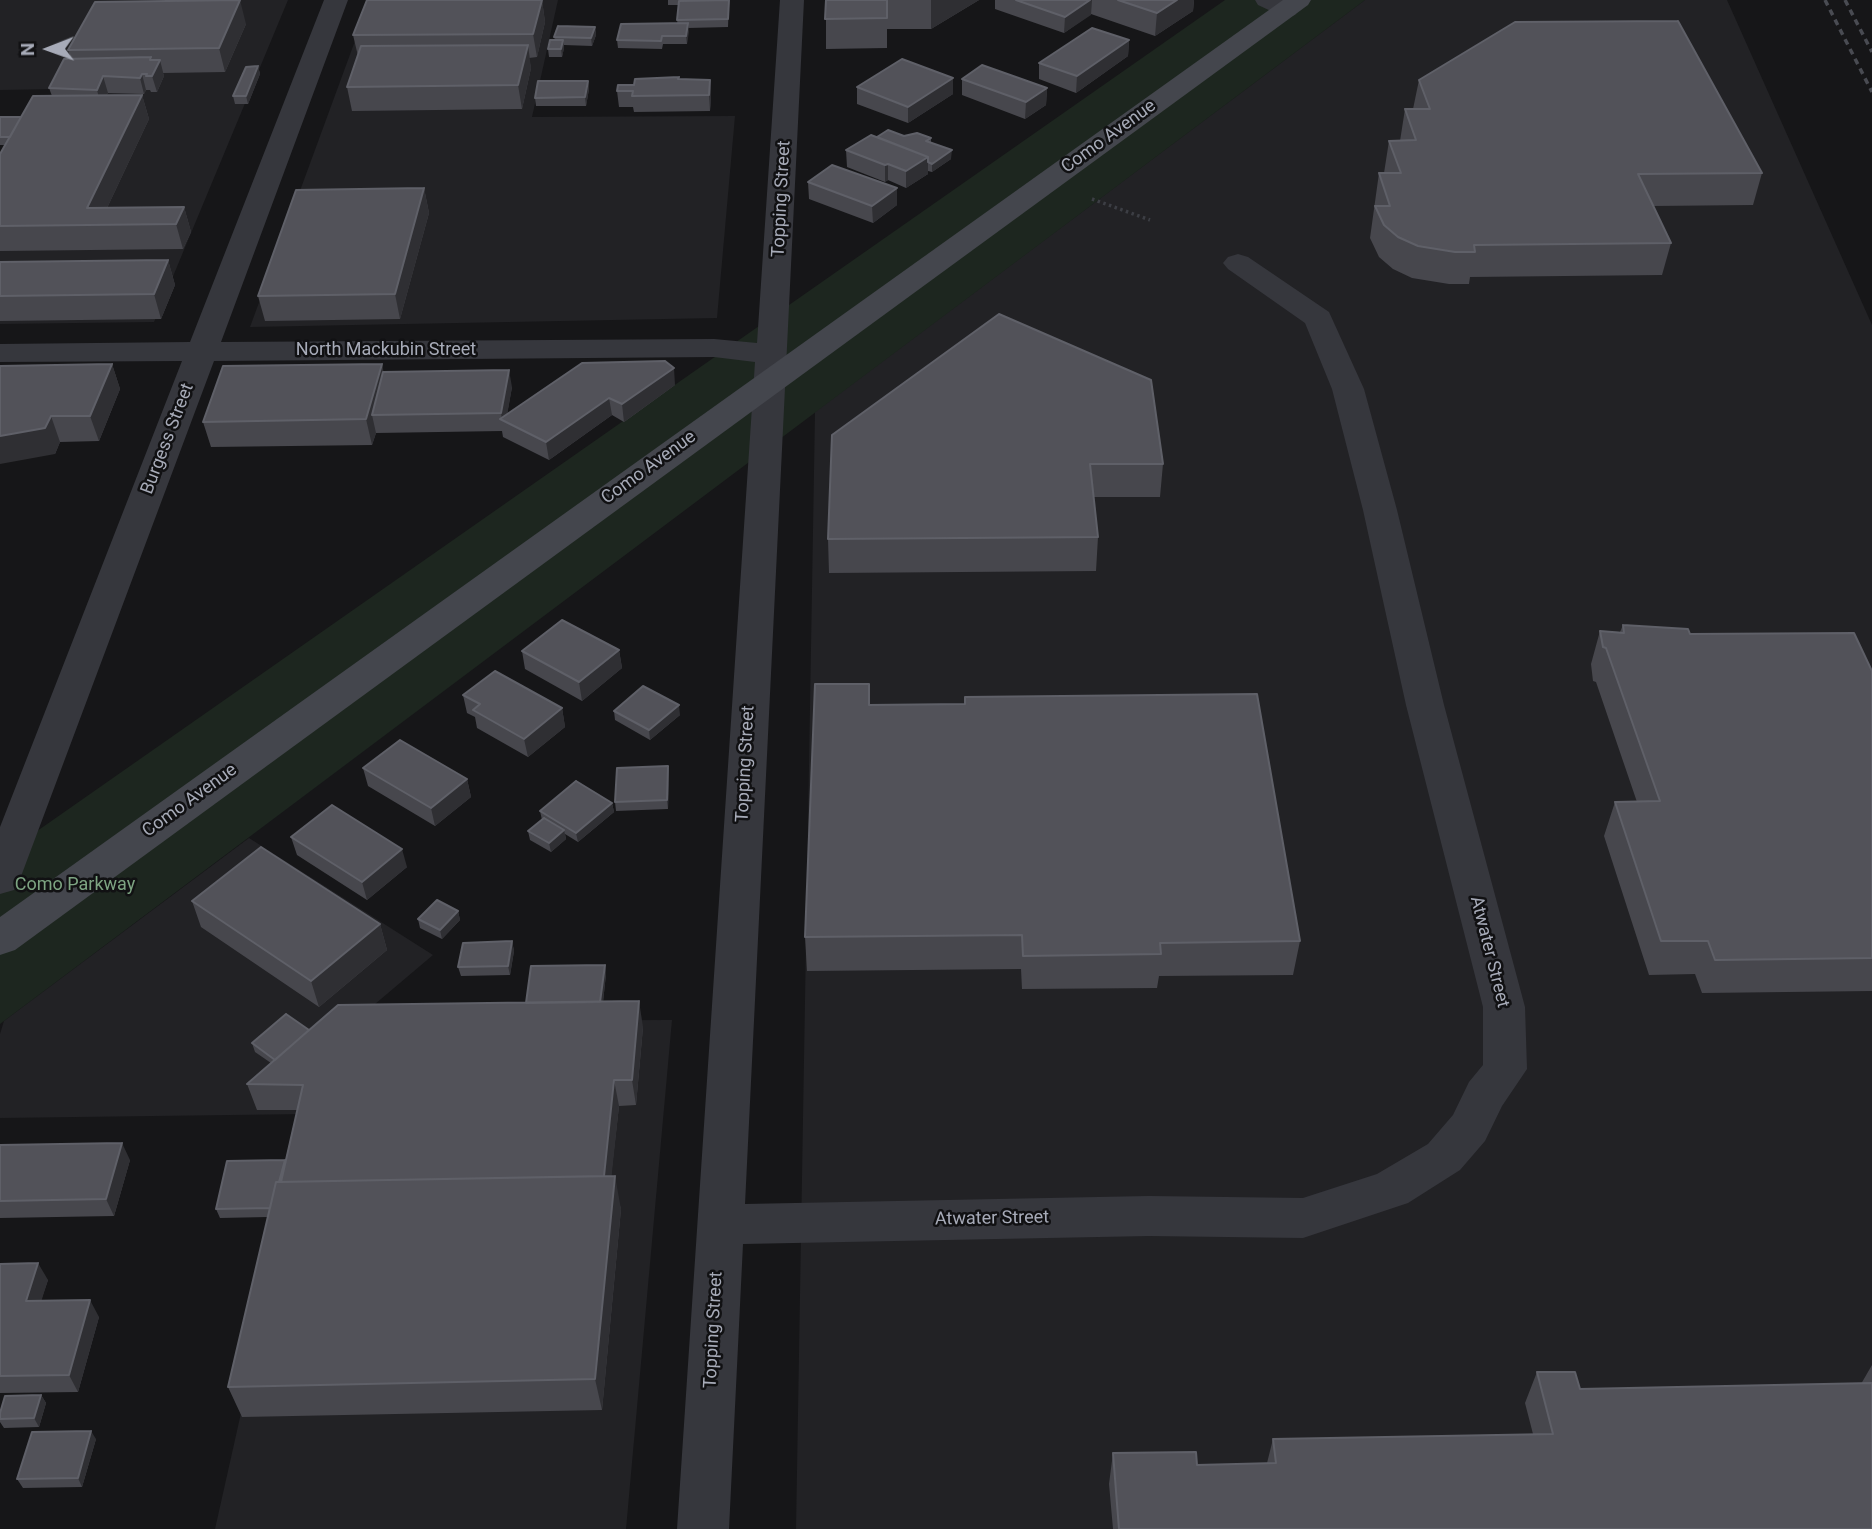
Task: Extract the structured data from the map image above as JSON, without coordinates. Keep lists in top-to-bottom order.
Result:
{
  "streets": {
    "main road": ["Como Avenue"],
    "street": [
      "Topping Street",
      "North Mackubin Street",
      "Burgess Street",
      "Atwater Street"
    ]
  },
  "crossings": [
    ["Como Avenue", "Topping Street"],
    ["Como Avenue", "North Mackubin Street"],
    ["Topping Street", "North Mackubin Street"],
    ["Topping Street", "Atwater Street"],
    ["North Mackubin Street", "Burgess Street"]
  ],
  "parks": ["Como Parkway"],
  "north": "left"
}
